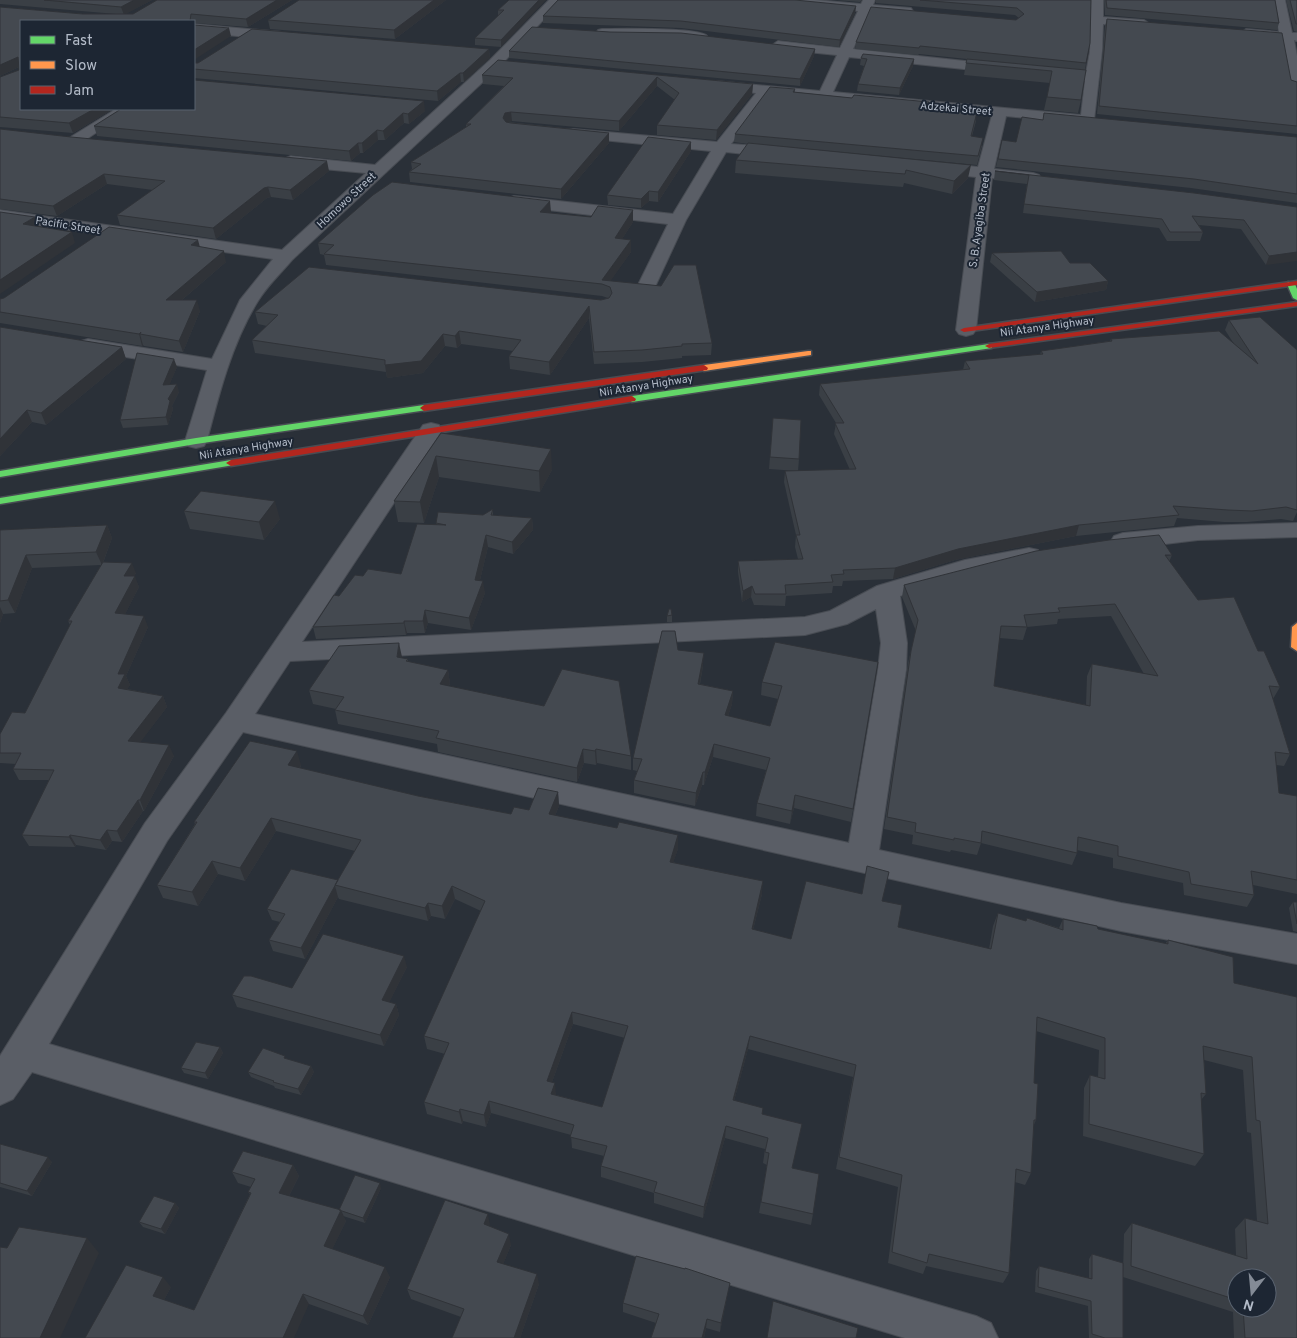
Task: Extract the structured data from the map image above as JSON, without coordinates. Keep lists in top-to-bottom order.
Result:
{
  "streets": {
    "main road": ["Nii Atanya Highway"],
    "street": [
      "Adzekai Street",
      "Homowo Street",
      "S. B. Ayagiba Street",
      "Pacific Street"
    ]
  },
  "crossings": [
    ["Adzekai Street", "S. B. Ayagiba Street"],
    ["Homowo Street", "Pacific Street"]
  ],
  "legend": ["Fast", "Slow", "Jam"],
  "north": "bottom"
}
